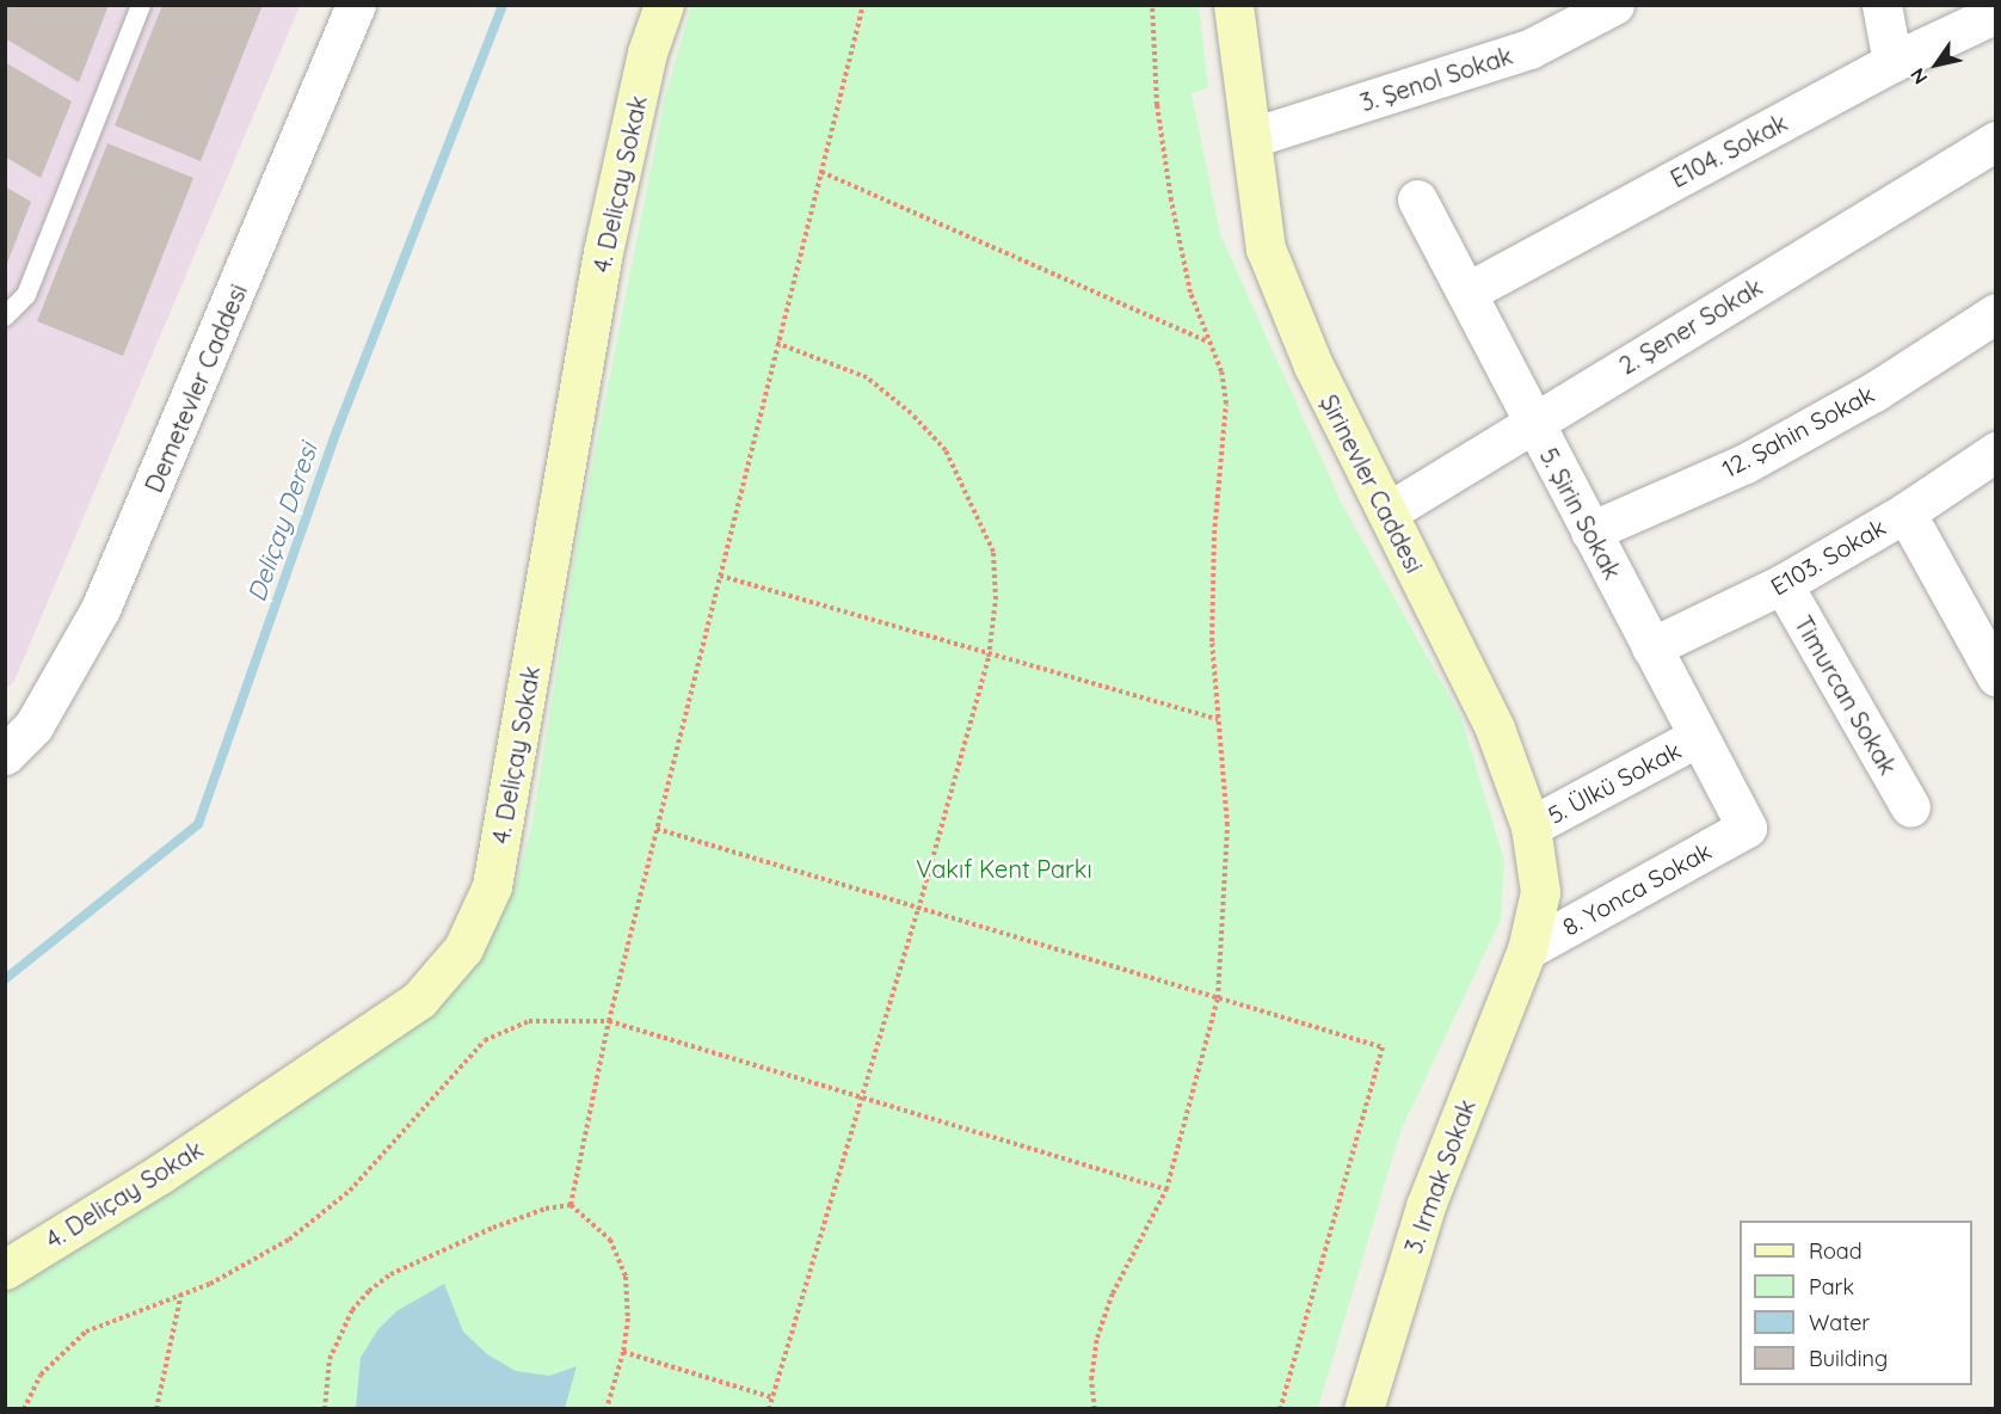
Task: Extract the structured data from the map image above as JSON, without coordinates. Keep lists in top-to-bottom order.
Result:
{
  "streets": {
    "street": [
      "3. Şenol Sokak",
      "E104. Sokak",
      "4. Deliçay Sokak",
      "2. Şener Sokak",
      "Demetevler Caddesi",
      "12. Şahin Sokak",
      "Şirinevler Caddesi",
      "5. Şirin Sokak",
      "E103. Sokak",
      "Timurcan Sokak",
      "5. Ülkü Sokak",
      "8. Yonca Sokak",
      "3. Irmak Sokak"
    ]
  },
  "crossings": [
    ["3. Şenol Sokak", "Şirinevler Caddesi"],
    ["E104. Sokak", "5. Şirin Sokak"],
    ["2. Şener Sokak", "Şirinevler Caddesi"],
    ["2. Şener Sokak", "5. Şirin Sokak"],
    ["12. Şahin Sokak", "5. Şirin Sokak"],
    ["Şirinevler Caddesi", "5. Ülkü Sokak"],
    ["Şirinevler Caddesi", "8. Yonca Sokak"],
    ["Şirinevler Caddesi", "3. Irmak Sokak"],
    ["5. Şirin Sokak", "E103. Sokak"],
    ["5. Şirin Sokak", "5. Ülkü Sokak"],
    ["5. Şirin Sokak", "8. Yonca Sokak"],
    ["E103. Sokak", "Timurcan Sokak"],
    ["8. Yonca Sokak", "3. Irmak Sokak"]
  ],
  "water": ["Deliçay Deresi"],
  "parks": ["Vakıf Kent Parkı"],
  "legend": [
    "Road",
    "Park",
    "Water",
    "Building"
  ],
  "north": "bottom left"
}
